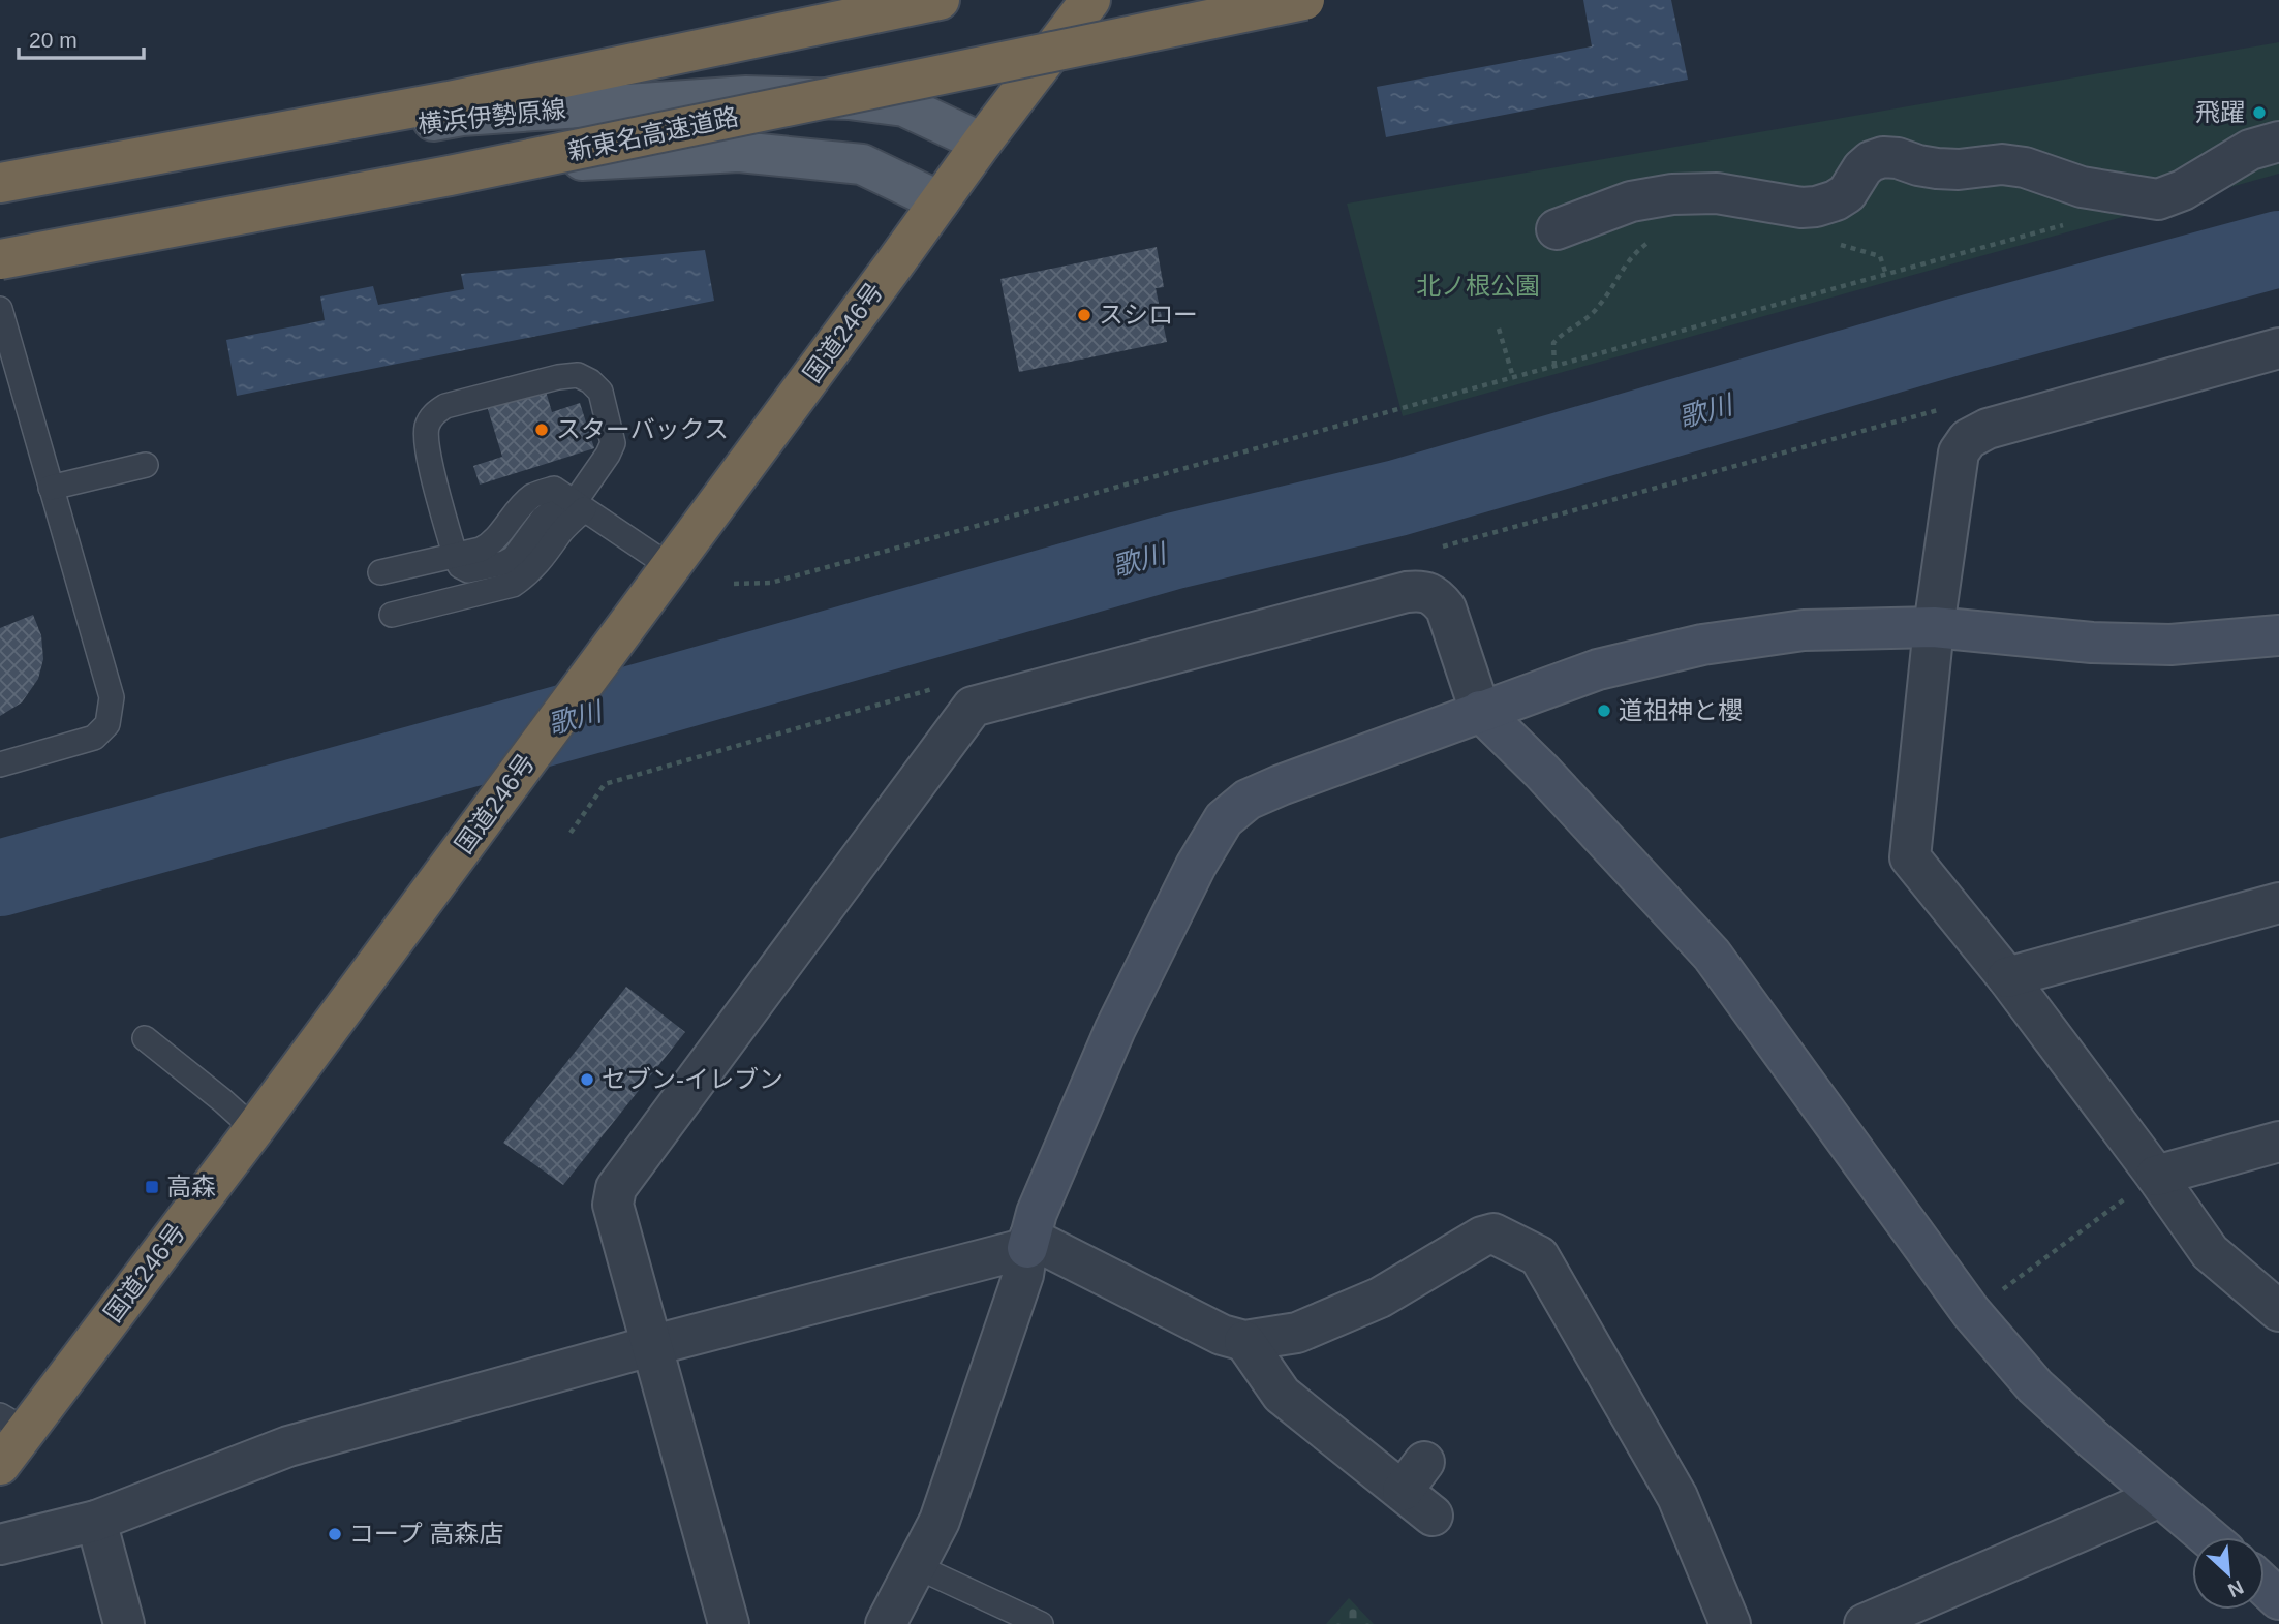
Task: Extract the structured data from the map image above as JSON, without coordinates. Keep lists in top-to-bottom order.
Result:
{
  "streets": {
    "highway": ["新東名高速道路", "国道246号"],
    "main road": ["横浜伊勢原線"]
  },
  "crossings": [
    ["横浜伊勢原線", "新東名高速道路"],
    ["横浜伊勢原線", "国道246号"]
  ],
  "water": ["歌川"],
  "parks": ["北ノ根公園"],
  "places": {
    "other": [
      "飛躍",
      "スシロー",
      "スターバックス",
      "道祖神と櫻",
      "セブン-イレブン",
      "コープ 高森店"
    ],
    "transit": ["高森"]
  },
  "scale_bar": "20 m",
  "north": "bottom right"
}
